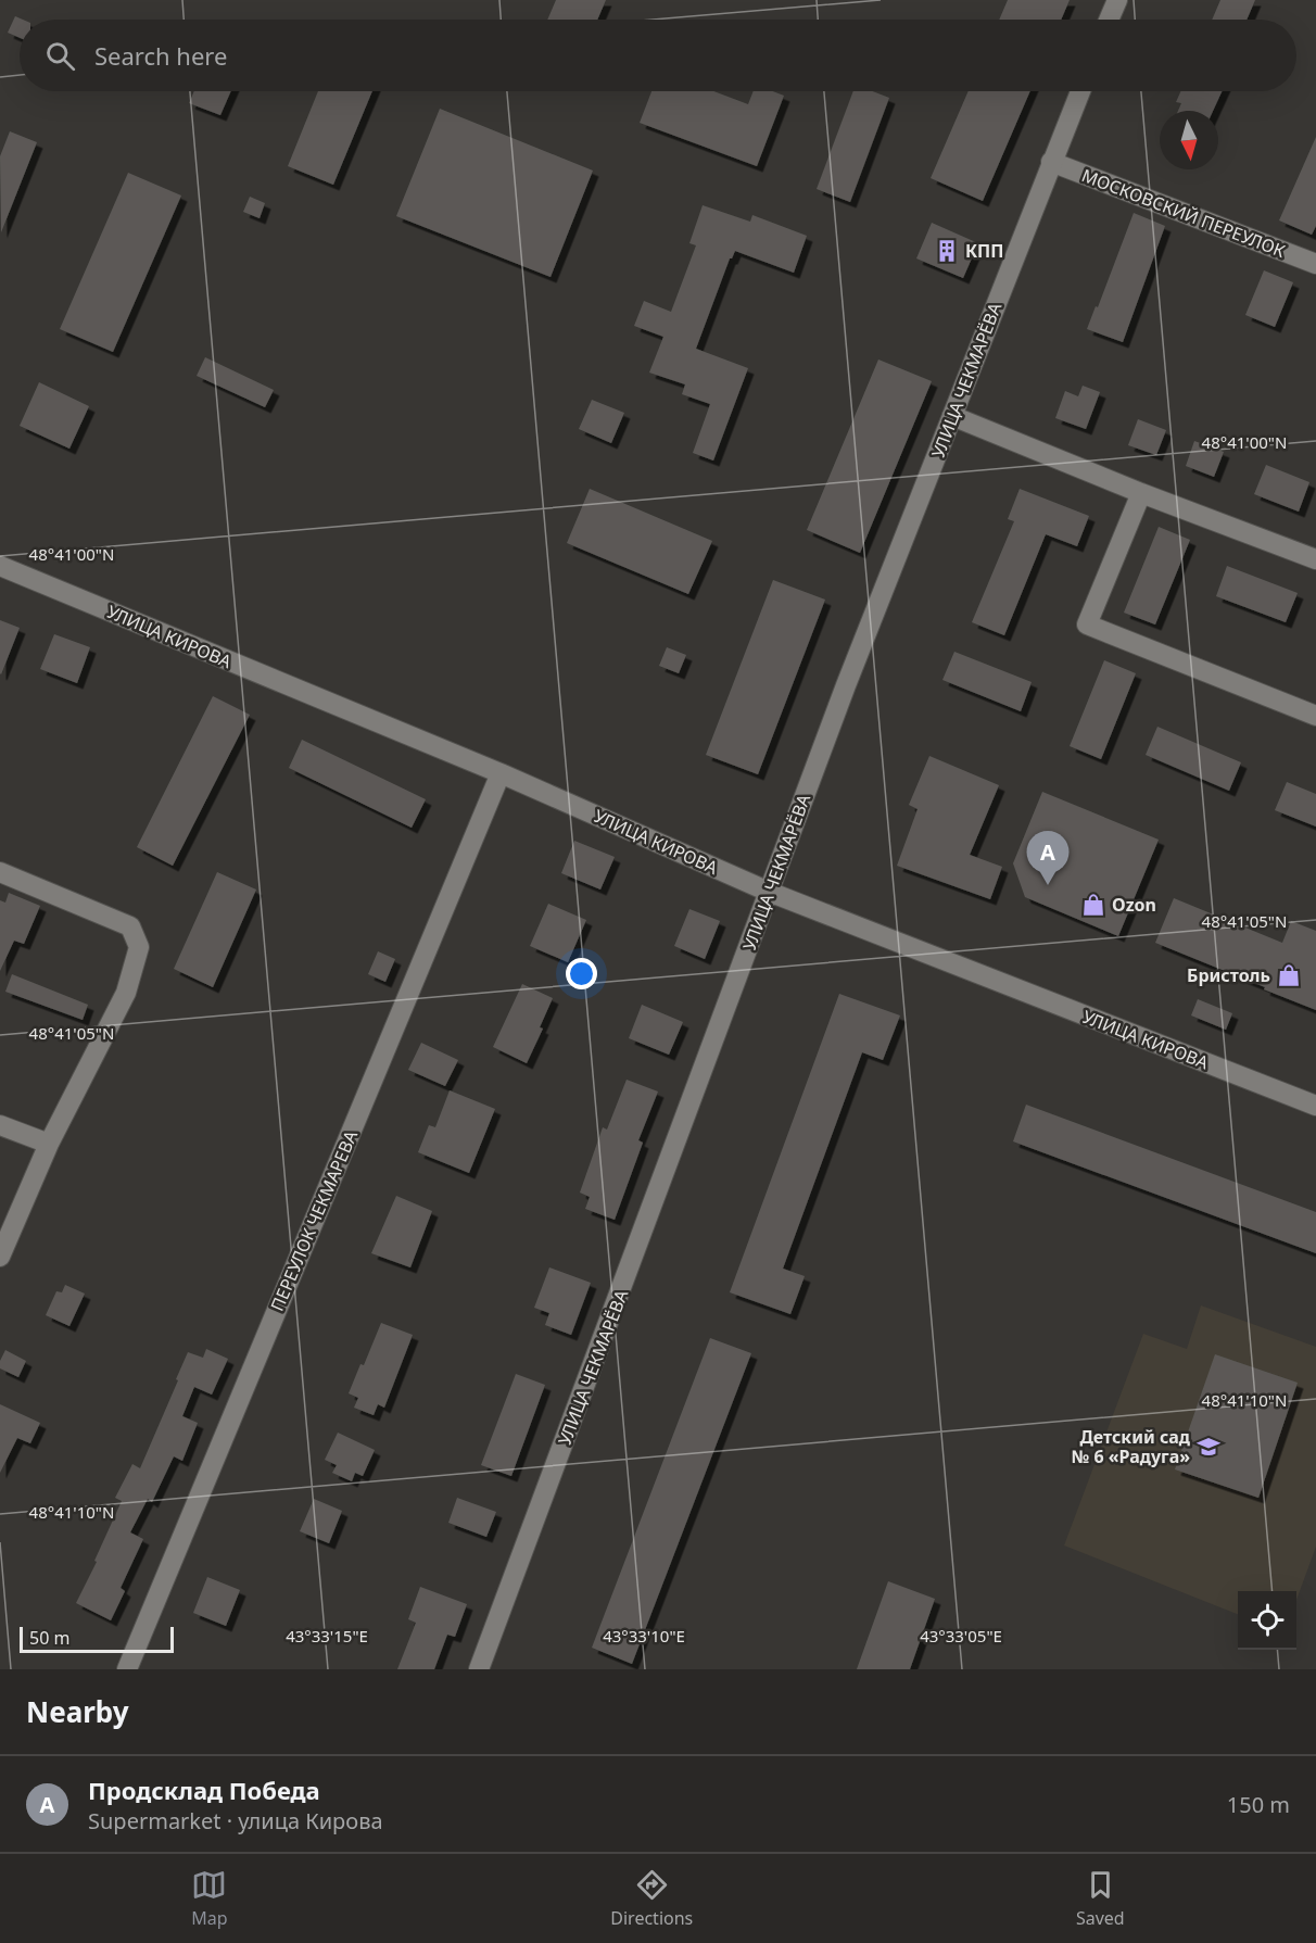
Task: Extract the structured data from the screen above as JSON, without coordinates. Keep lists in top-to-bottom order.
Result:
{
  "streets": {
    "street": [
      "МОСКОВСКИЙ ПЕРЕУЛОК",
      "УЛИЦА ЧЕКМАРЁВА",
      "УЛИЦА КИРОВА",
      "ПЕРЕУЛОК ЧЕКМАРЕВА"
    ]
  },
  "crossings": [
    ["МОСКОВСКИЙ ПЕРЕУЛОК", "УЛИЦА ЧЕКМАРЁВА"],
    ["УЛИЦА ЧЕКМАРЁВА", "УЛИЦА КИРОВА"],
    ["УЛИЦА КИРОВА", "ПЕРЕУЛОК ЧЕКМАРЕВА"]
  ],
  "places": {
    "building": ["КПП"],
    "shop": ["Ozon", "Бристоль"],
    "school or university": ["Детский сад № 6 «Радуга»"]
  },
  "scale_bar": "50 m",
  "north": "bottom",
  "page": {
    "search": "Search here",
    "pins": "A",
    "scale": "50 m",
    "heading": "Nearby",
    "list": [
      {
        "mark": "A",
        "name": "Продсклад Победа",
        "note": "Supermarket · улица Кирова",
        "value": "150 m"
      }
    ],
    "nav": ["Map", "Directions", "Saved"]
  },
  "coordinates": [
    "48°41'00\"N",
    "48°41'05\"N",
    "48°41'10\"N",
    "43°33'15\"E",
    "43°33'10\"E",
    "43°33'05\"E"
  ]
}
